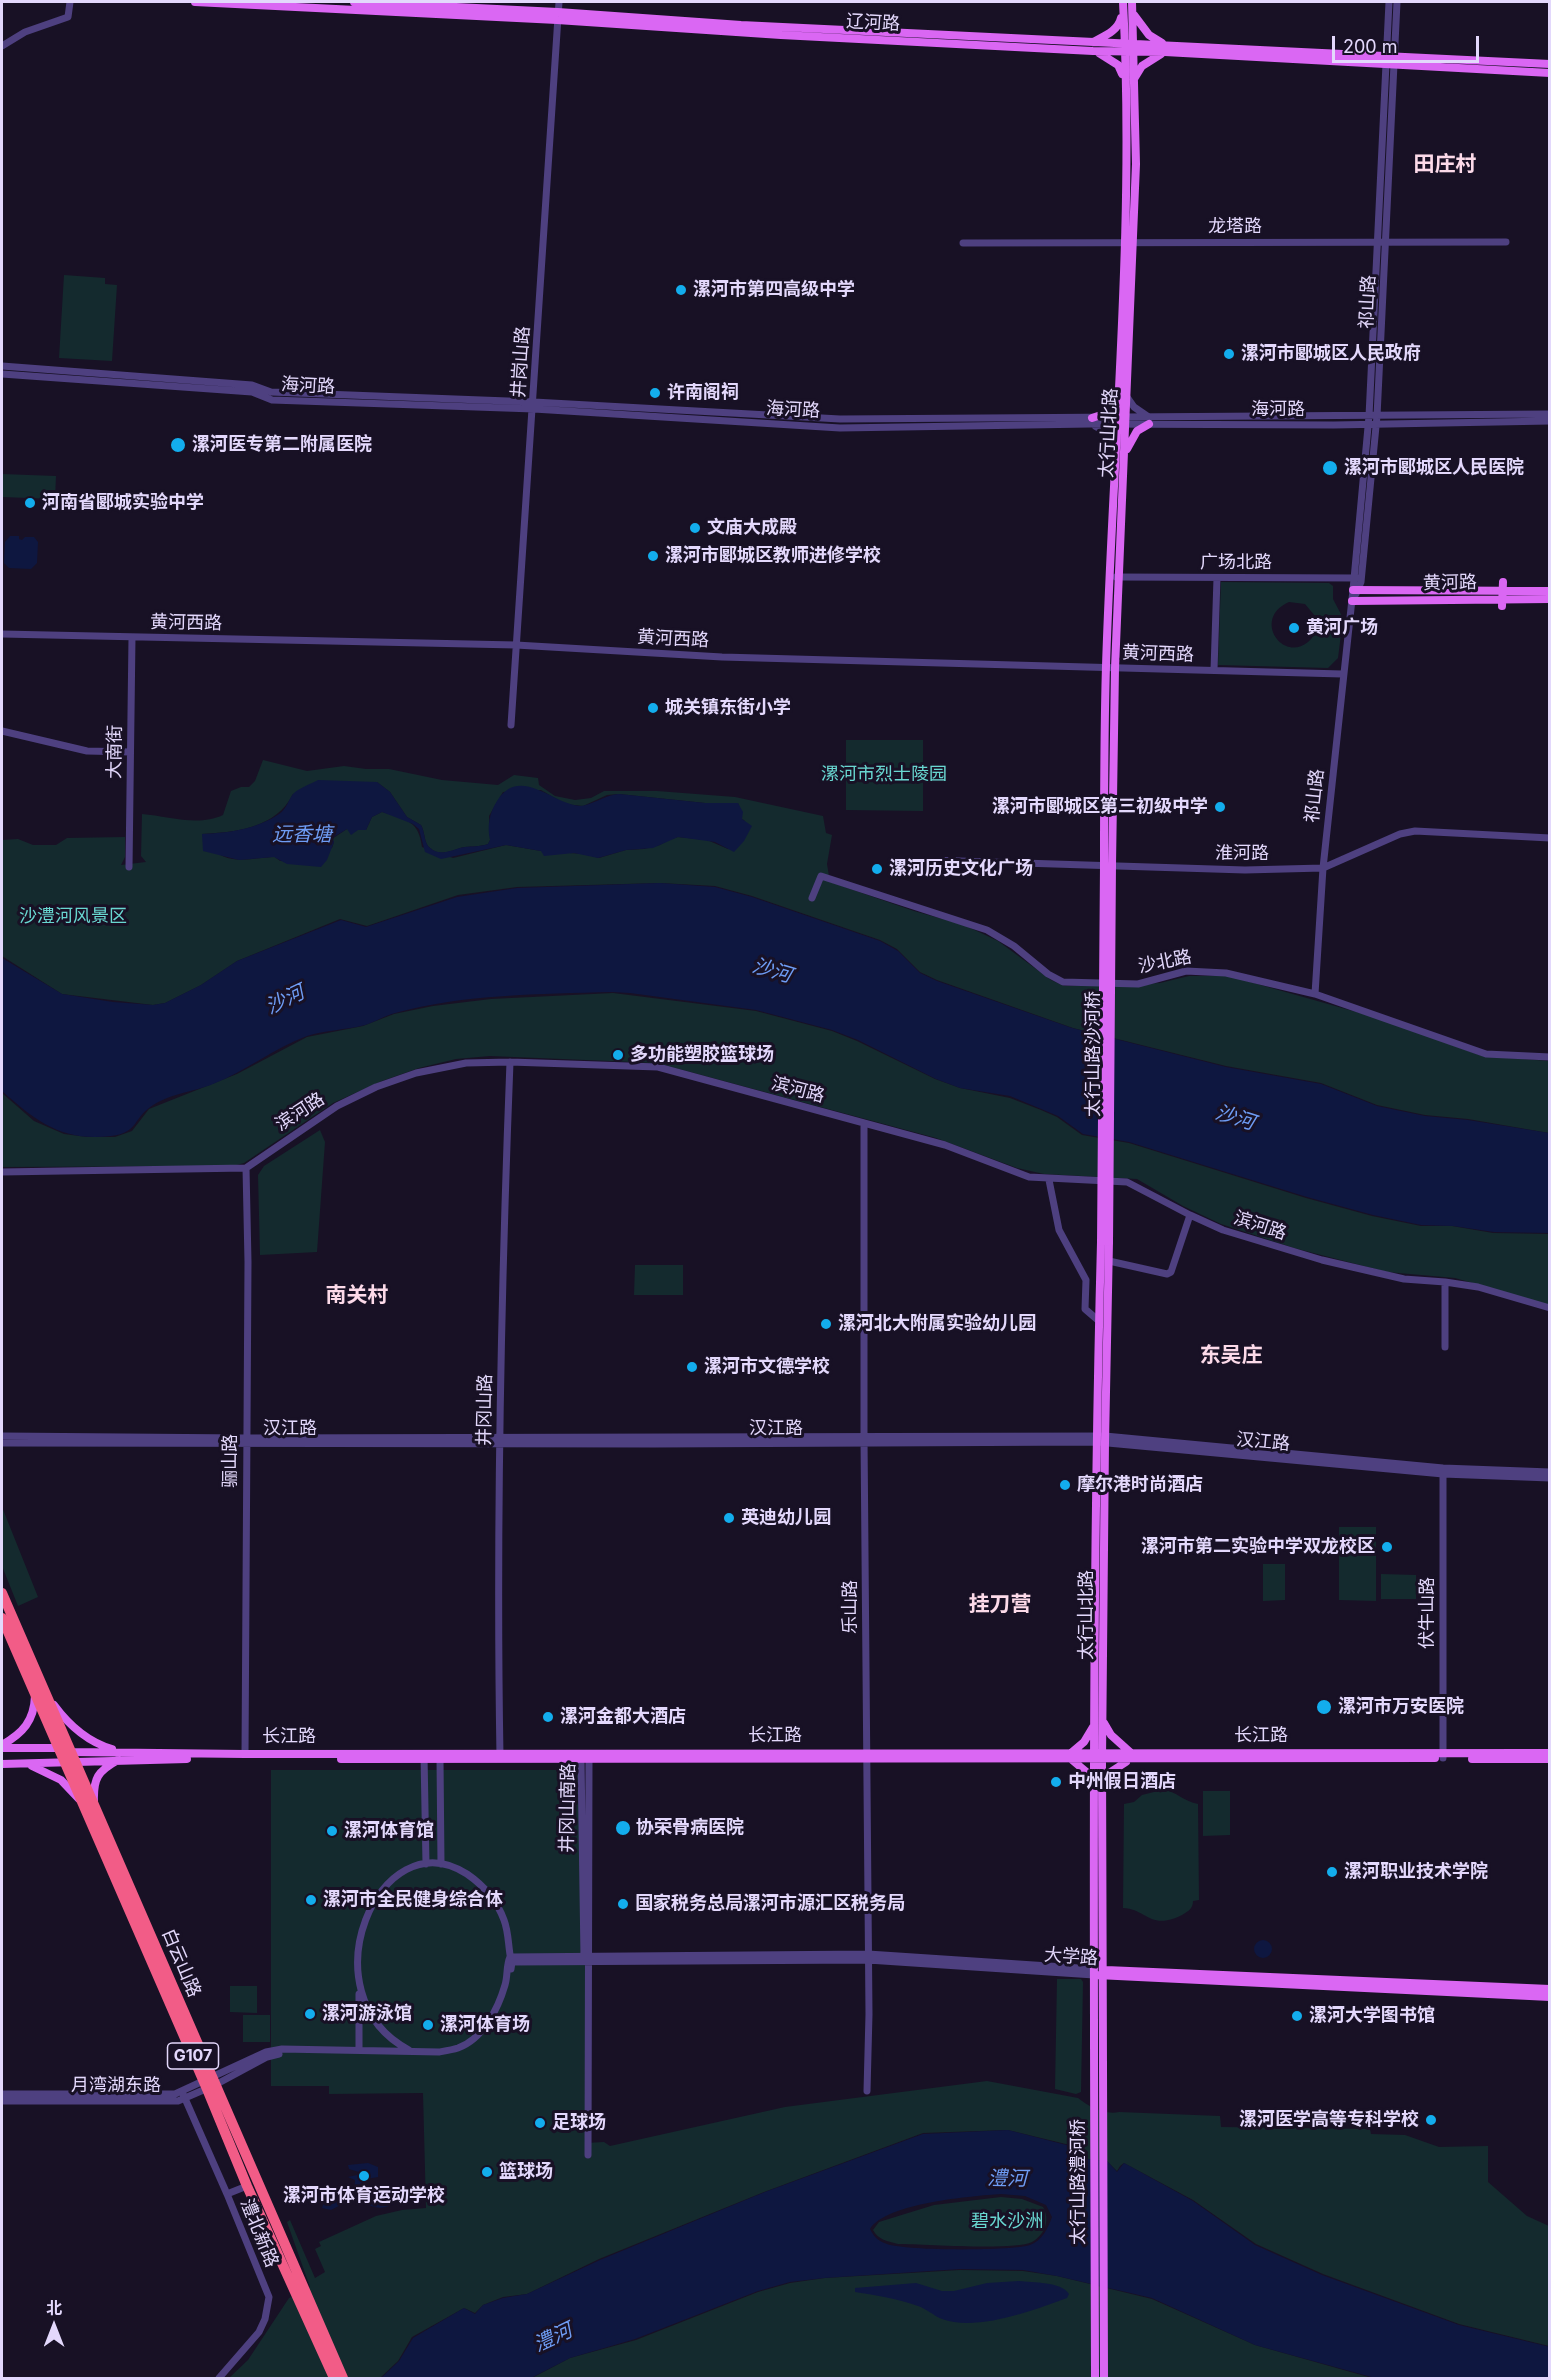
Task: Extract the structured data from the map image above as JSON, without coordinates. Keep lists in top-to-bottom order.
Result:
{
  "streets": {
    "highway": ["白云山路", "G107"],
    "main road": [
      "辽河路",
      "太行山北路",
      "黄河路",
      "太行山路沙河桥",
      "长江路",
      "大学路",
      "太行山路澧河桥"
    ],
    "street": [
      "龙塔路",
      "祁山路",
      "井岗山路",
      "海河路",
      "广场北路",
      "黄河西路",
      "大南街",
      "淮河路",
      "沙北路",
      "滨河路",
      "井冈山路",
      "汉江路",
      "骊山路",
      "乐山路",
      "伏牛山路",
      "井冈山南路",
      "月湾湖东路",
      "澧北新路"
    ]
  },
  "crossings": [
    ["辽河路", "祁山路"],
    ["辽河路", "井岗山路"],
    ["辽河路", "太行山北路"],
    ["龙塔路", "祁山路"],
    ["龙塔路", "太行山北路"],
    ["祁山路", "海河路"],
    ["祁山路", "广场北路"],
    ["祁山路", "黄河路"],
    ["祁山路", "黄河西路"],
    ["祁山路", "淮河路"],
    ["祁山路", "沙北路"],
    ["井岗山路", "海河路"],
    ["井岗山路", "黄河西路"],
    ["海河路", "太行山北路"],
    ["太行山北路", "广场北路"],
    ["太行山北路", "黄河西路"],
    ["太行山北路", "淮河路"],
    ["太行山北路", "太行山路沙河桥"],
    ["太行山北路", "汉江路"],
    ["太行山北路", "长江路"],
    ["太行山北路", "大学路"],
    ["太行山北路", "太行山路澧河桥"],
    ["黄河西路", "大南街"],
    ["淮河路", "太行山路沙河桥"],
    ["滨河路", "井冈山路"],
    ["滨河路", "骊山路"],
    ["滨河路", "乐山路"],
    ["井冈山路", "汉江路"],
    ["井冈山路", "长江路"],
    ["汉江路", "骊山路"],
    ["汉江路", "乐山路"],
    ["汉江路", "伏牛山路"],
    ["骊山路", "长江路"],
    ["乐山路", "长江路"],
    ["乐山路", "大学路"],
    ["伏牛山路", "长江路"],
    ["长江路", "井冈山南路"],
    ["长江路", "白云山路"],
    ["井冈山南路", "大学路"],
    ["白云山路", "G107"],
    ["白云山路", "月湾湖东路"],
    ["月湾湖东路", "澧北新路"]
  ],
  "districts": [
    "田庄村",
    "南关村",
    "东吴庄",
    "挂刀营"
  ],
  "water": ["远香塘", "沙河", "澧河"],
  "parks": ["漯河市烈士陵园", "沙澧河风景区", "碧水沙洲"],
  "places": [
    "漯河市第四高级中学",
    "漯河市郾城区人民政府",
    "许南阁祠",
    "漯河医专第二附属医院",
    "漯河市郾城区人民医院",
    "河南省郾城实验中学",
    "文庙大成殿",
    "漯河市郾城区教师进修学校",
    "黄河广场",
    "城关镇东街小学",
    "漯河市郾城区第三初级中学",
    "漯河历史文化广场",
    "多功能塑胶篮球场",
    "漯河北大附属实验幼儿园",
    "漯河市文德学校",
    "摩尔港时尚酒店",
    "英迪幼儿园",
    "漯河市第二实验中学双龙校区",
    "漯河市万安医院",
    "漯河金都大酒店",
    "中州假日酒店",
    "协荣骨病医院",
    "漯河体育馆",
    "漯河职业技术学院",
    "漯河市全民健身综合体",
    "国家税务总局漯河市源汇区税务局",
    "漯河游泳馆",
    "漯河大学图书馆",
    "漯河体育场",
    "漯河医学高等专科学校",
    "足球场",
    "篮球场",
    "漯河市体育运动学校"
  ],
  "scale_bar": "200 m",
  "north": "top"
}
